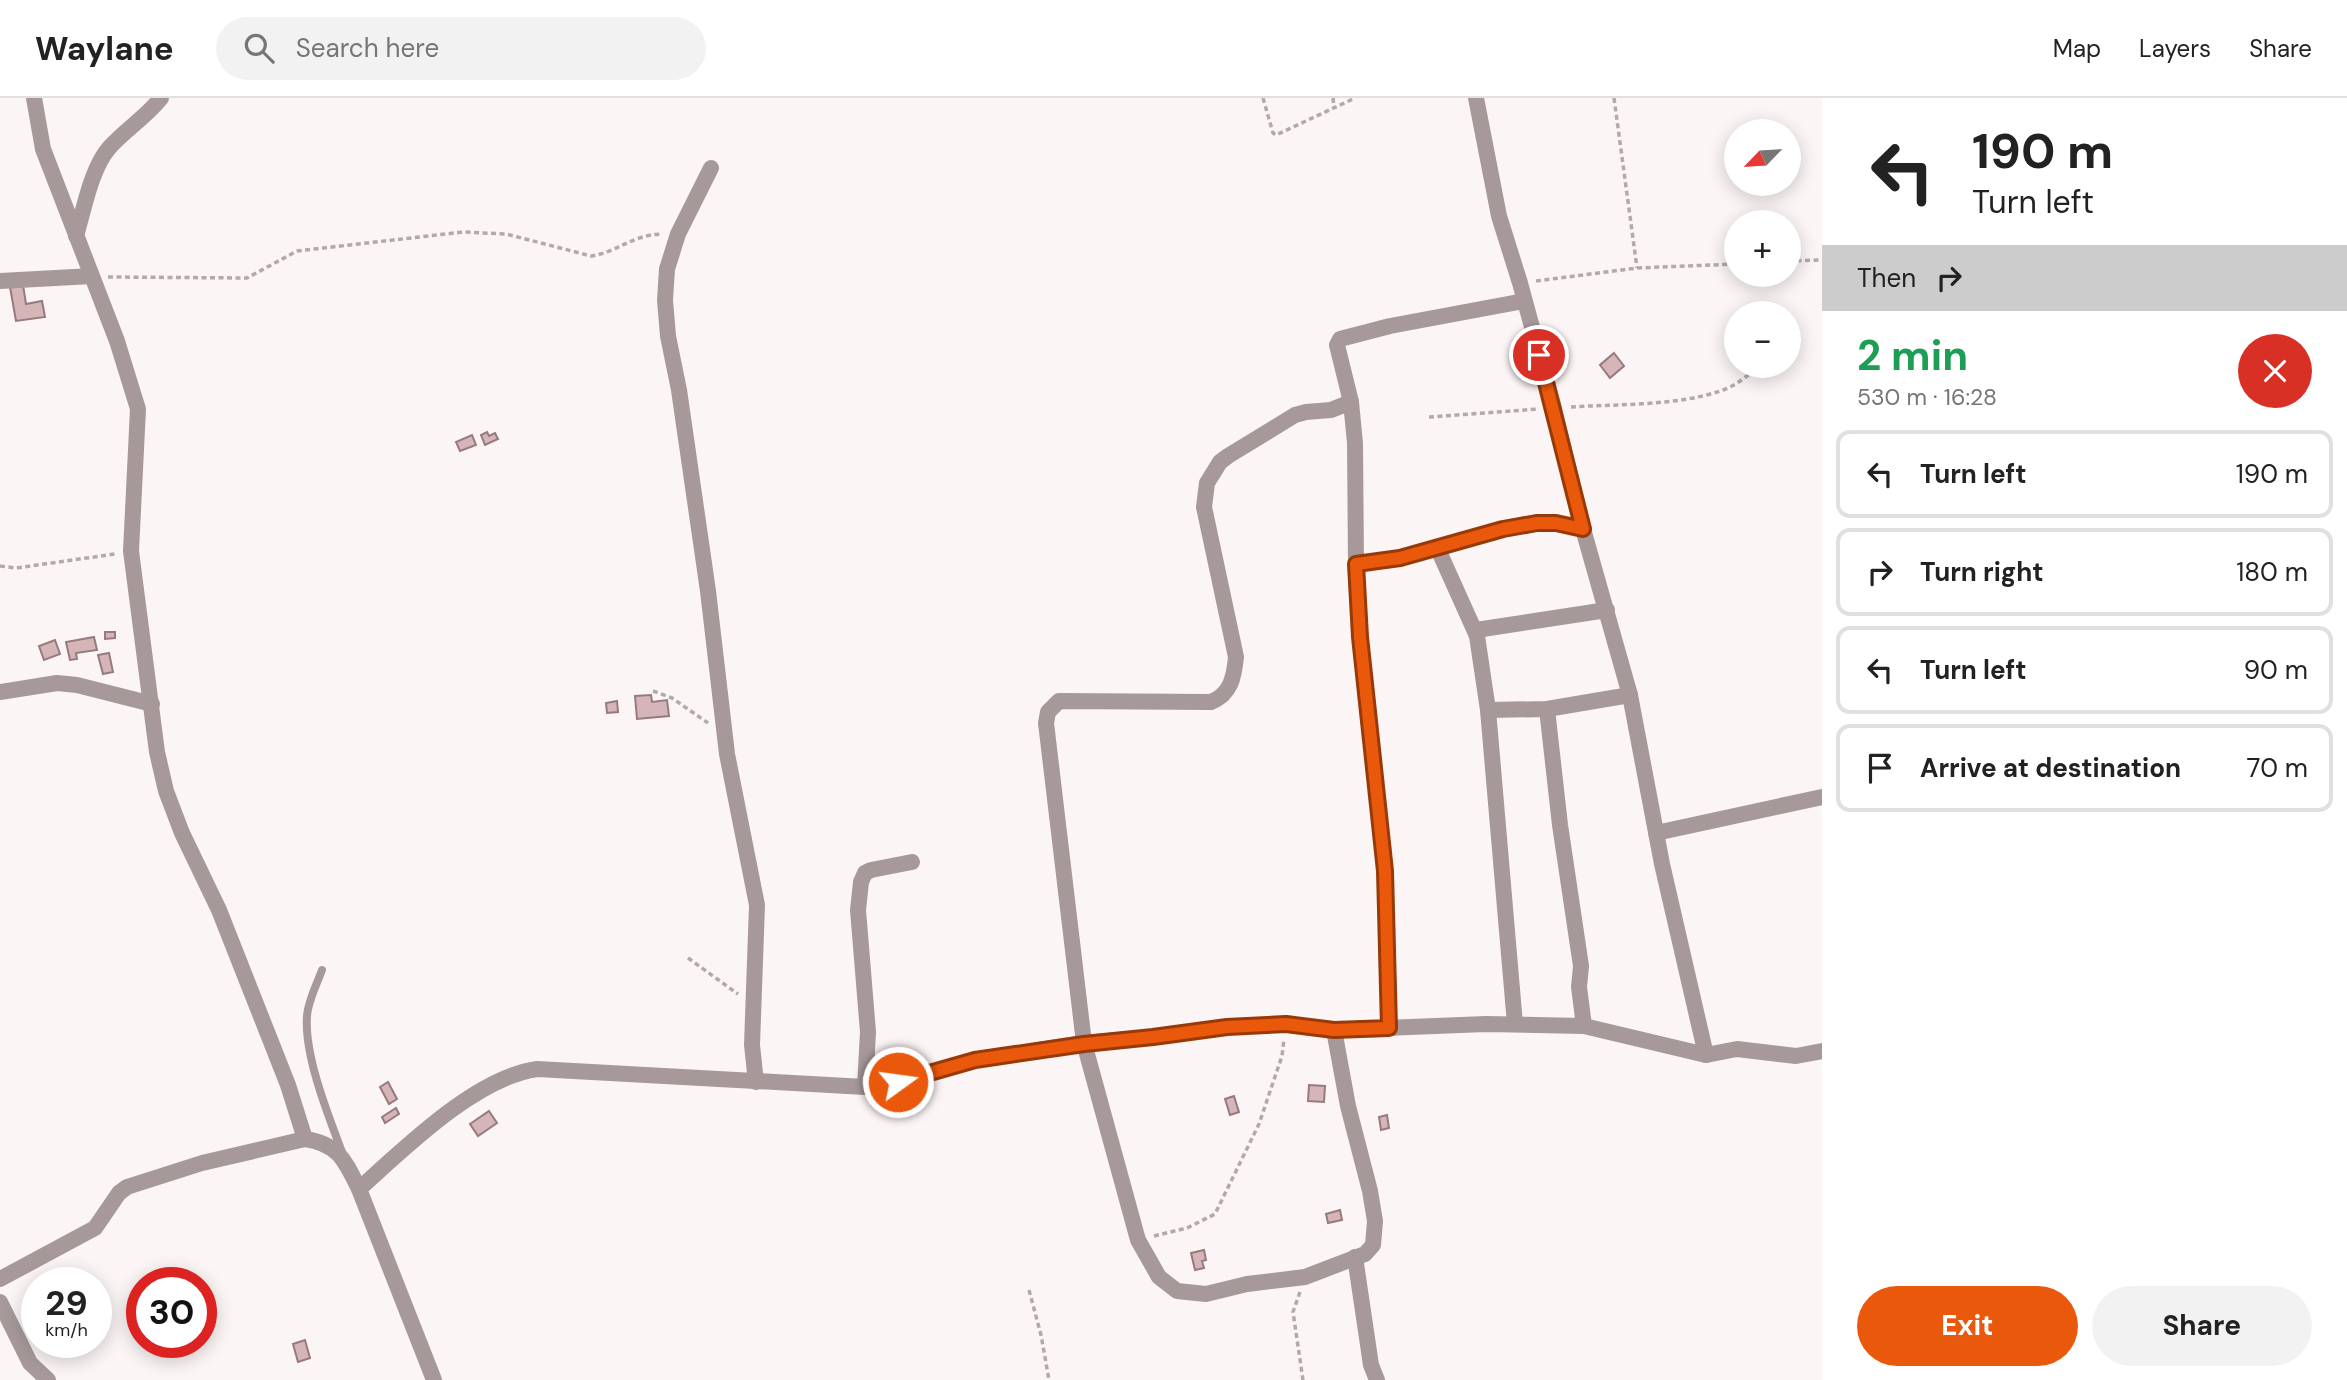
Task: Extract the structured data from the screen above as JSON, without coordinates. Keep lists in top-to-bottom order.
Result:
{
  "north": "bottom left",
  "page": {
    "header": "Waylane",
    "search": "Search here",
    "nav": ["Map", "Layers", "Share"],
    "turn": ["190 m", "Turn left"],
    "map_buttons": ["+", "−"],
    "then": "Then",
    "heading": ["2 min", "530 m · 16:28"],
    "list": [
      {
        "name": "Turn left",
        "value": "190 m"
      },
      {
        "name": "Turn right",
        "value": "180 m"
      },
      {
        "name": "Turn left",
        "value": "90 m"
      },
      {
        "name": "Arrive at destination",
        "value": "70 m"
      }
    ],
    "speed": "29 km/h",
    "limit": "30",
    "buttons": ["Exit", "Share"]
  }
}
